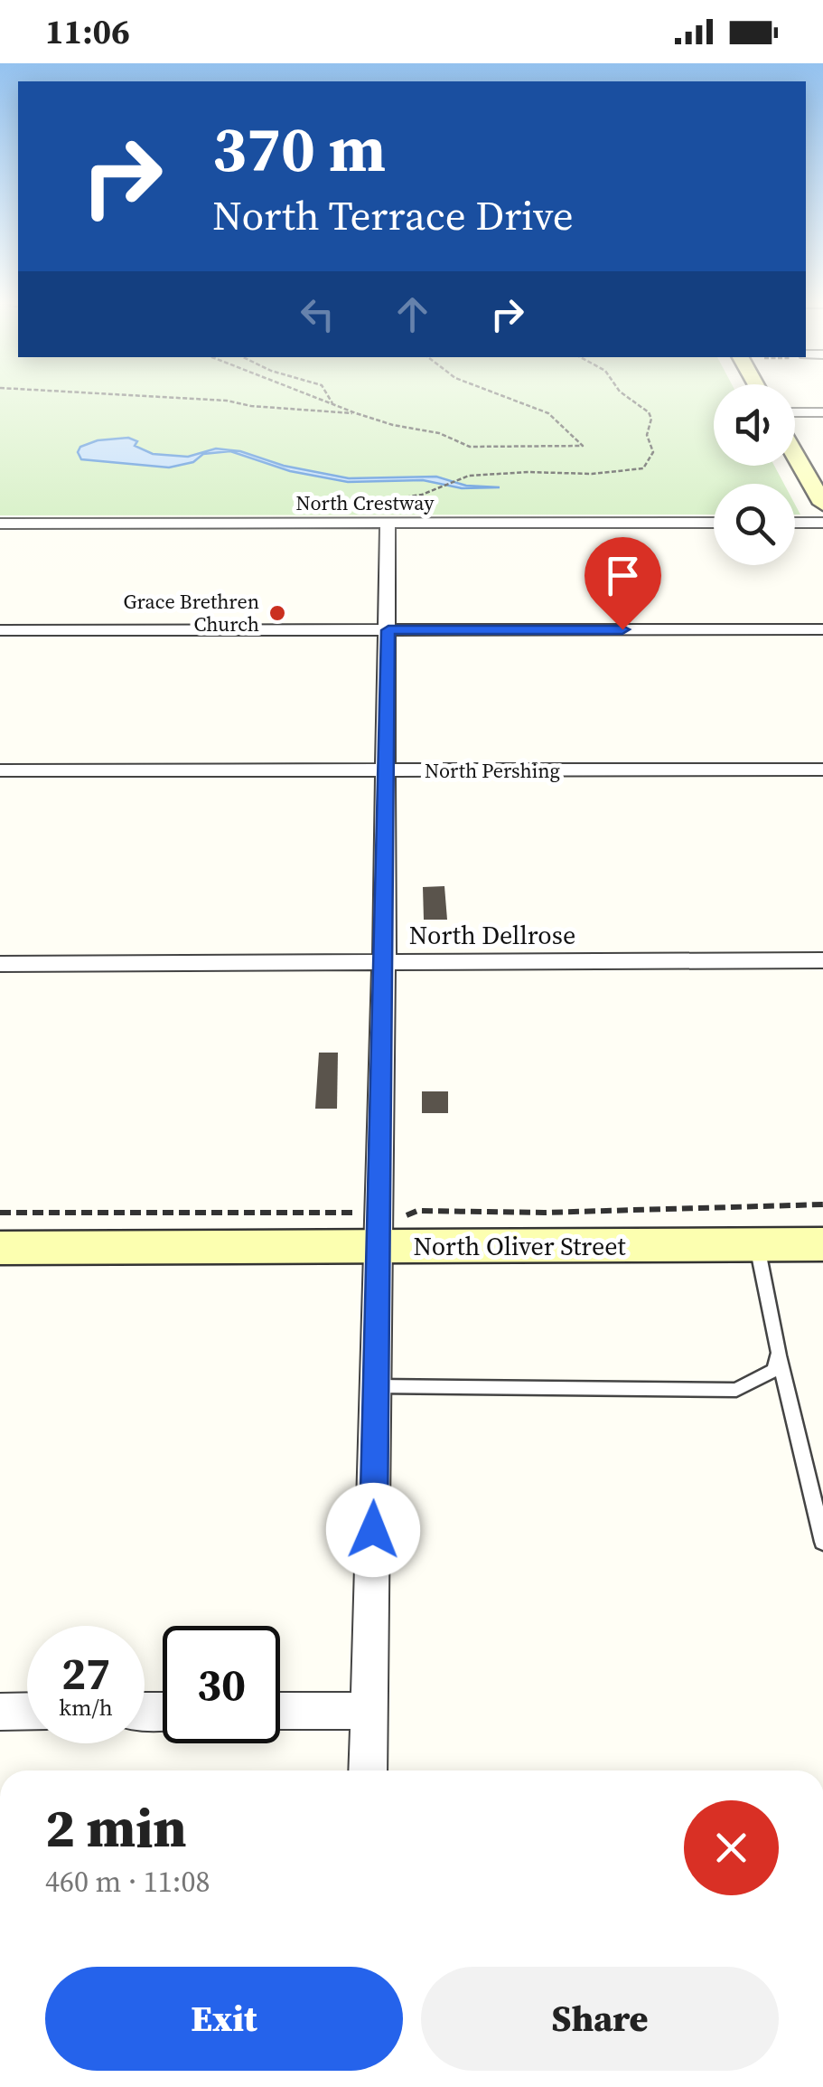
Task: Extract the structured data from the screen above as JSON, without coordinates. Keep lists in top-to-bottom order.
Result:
{
  "streets": {
    "main road": ["North Oliver Street"],
    "street": ["North Crestway", "North Pershing", "North Dellrose"]
  },
  "places": ["Grace Brethren Church"],
  "page": {
    "status": "11:06",
    "turn": ["370 m", "North Terrace Drive"],
    "speed": "27 km/h",
    "limit": "30",
    "heading": ["2 min", "460 m · 11:08"],
    "buttons": ["Exit", "Share"]
  }
}
